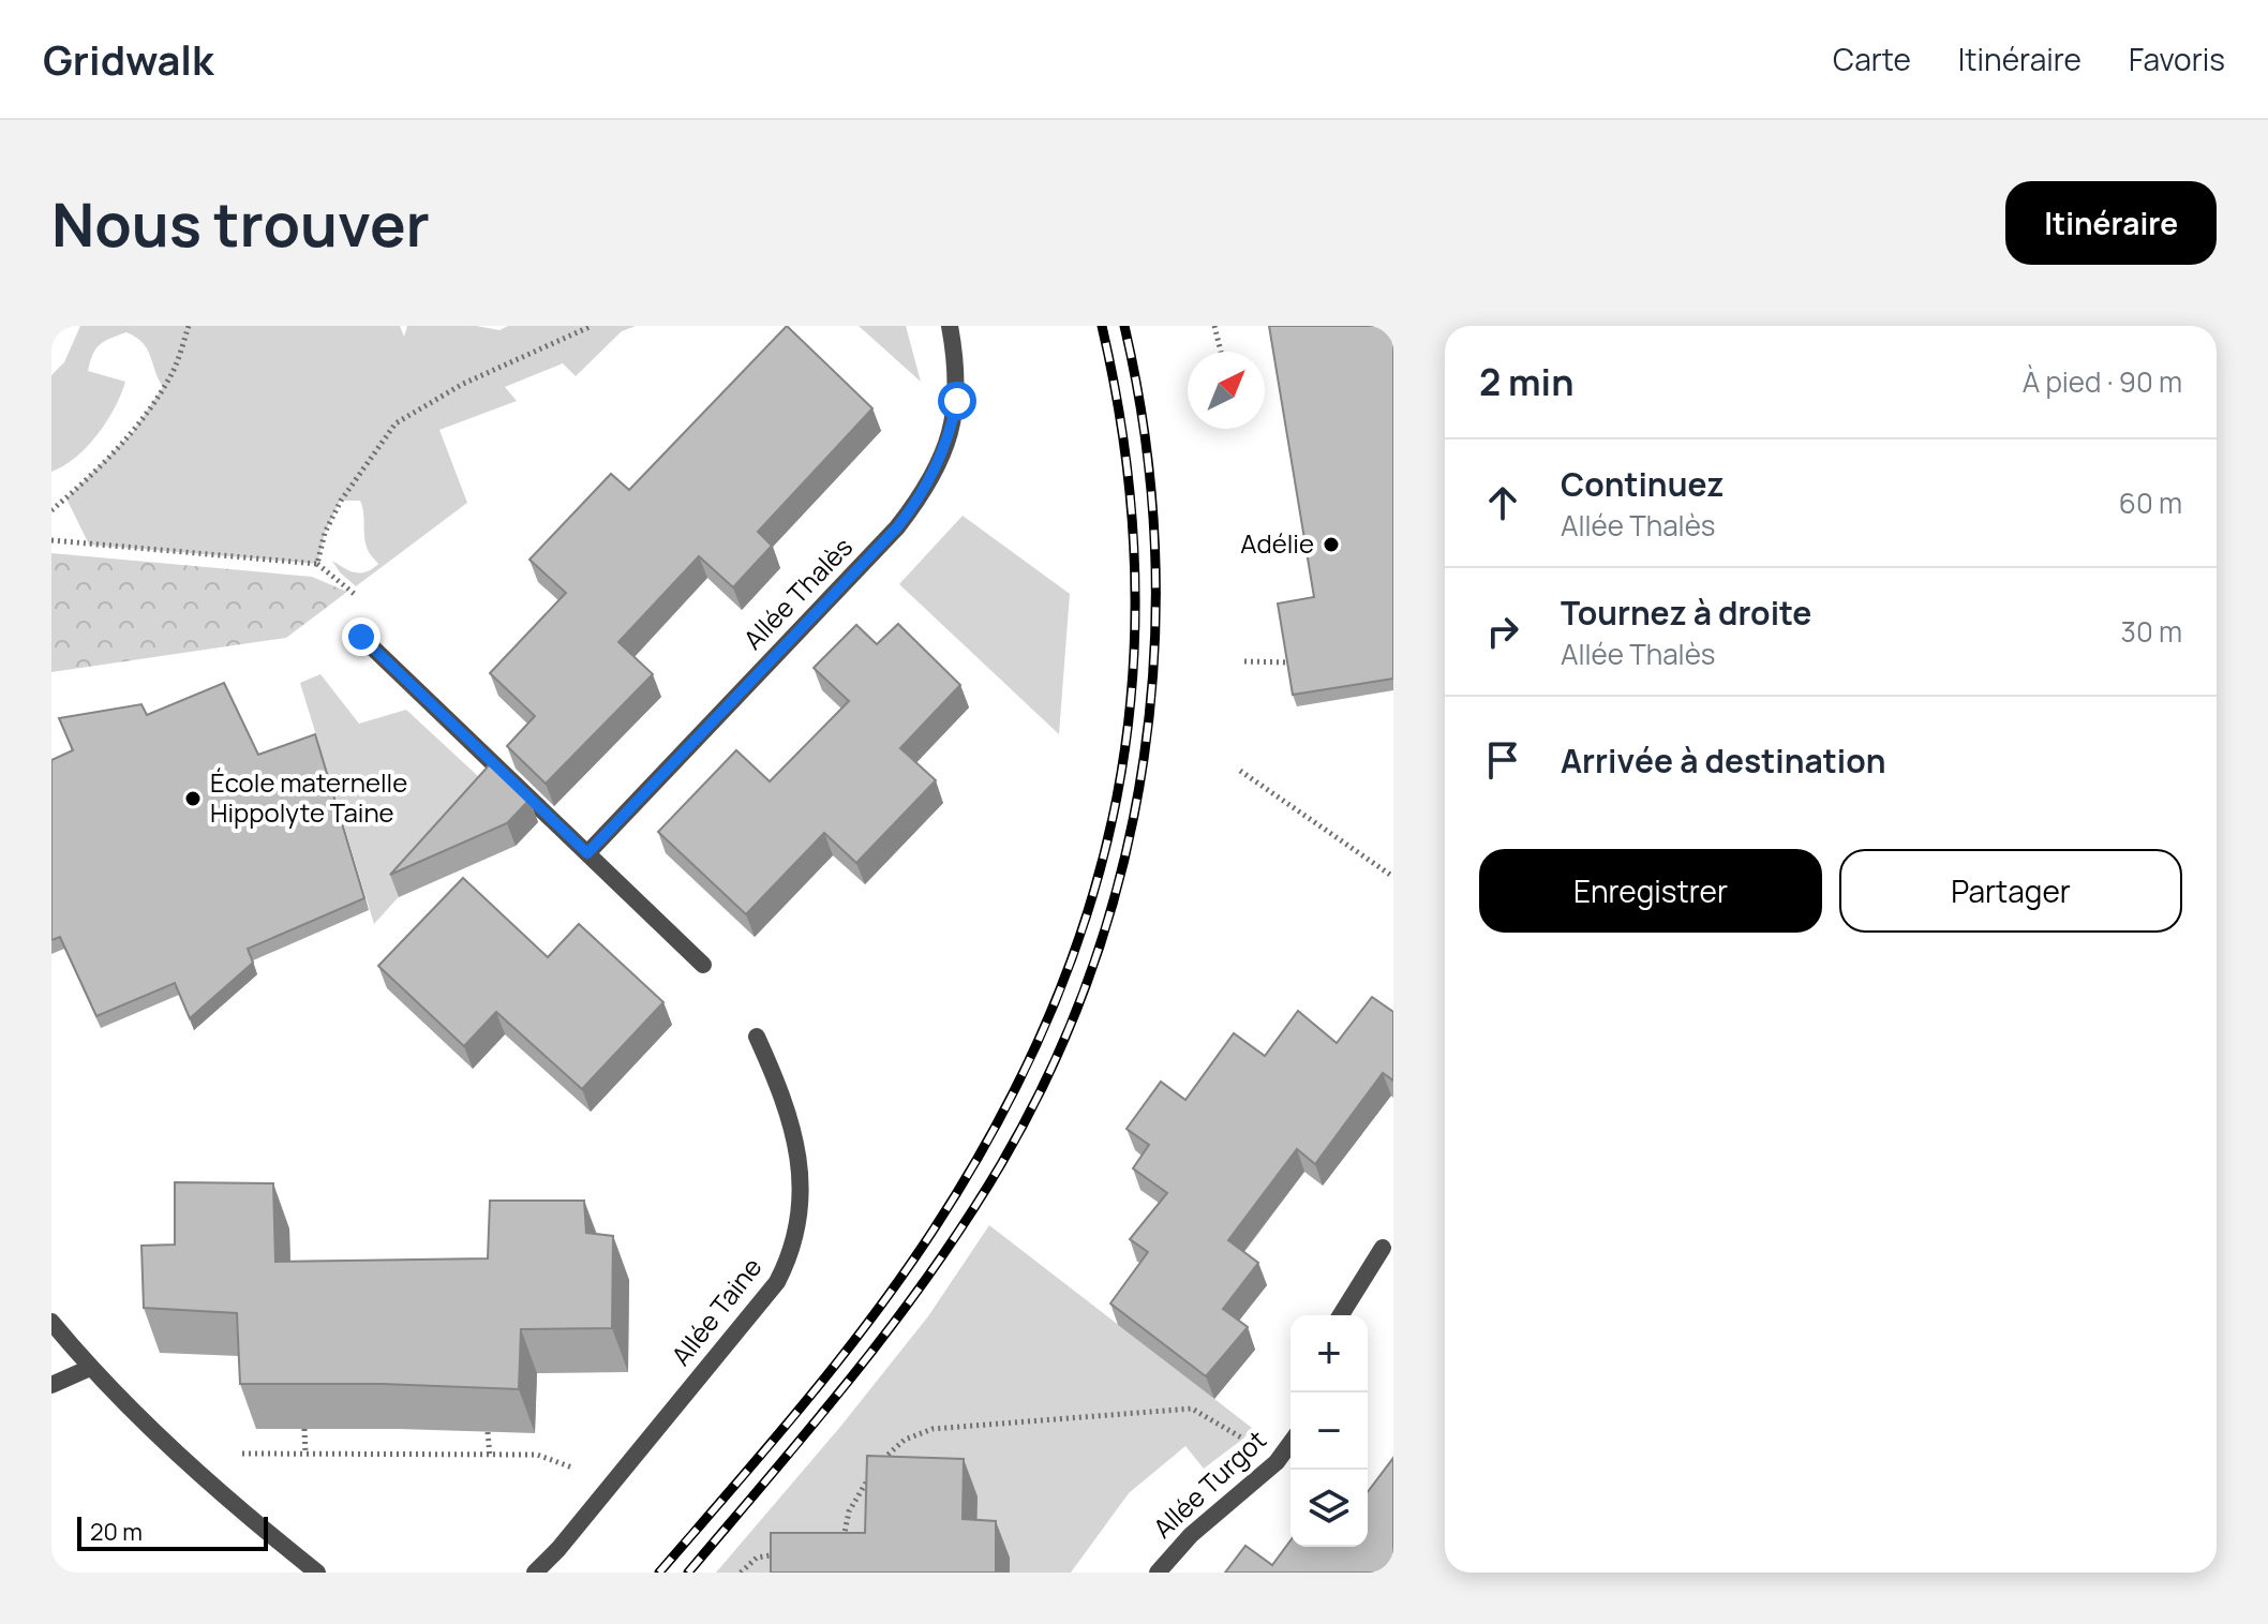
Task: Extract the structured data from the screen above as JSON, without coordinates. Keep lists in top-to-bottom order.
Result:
{
  "streets": {
    "street": ["Allée Thalès", "Allée Taine", "Allée Turgot"]
  },
  "places": ["Adélie", "École maternelle Hippolyte Taine"],
  "scale_bar": "20 m",
  "north": "top right",
  "page": {
    "header": "Gridwalk",
    "nav": ["Carte", "Itinéraire", "Favoris"],
    "buttons": [
      "Itinéraire",
      ["Enregistrer", "Partager"]
    ],
    "title": "Nous trouver",
    "heading": ["2 min", "À pied · 90 m"],
    "list": [
      ["Continuez", "Allée Thalès", "60 m"],
      ["Tournez à droite", "Allée Thalès", "30 m"],
      "Arrivée à destination"
    ],
    "map_buttons": ["+", "−"],
    "scale": "20 m"
  }
}
